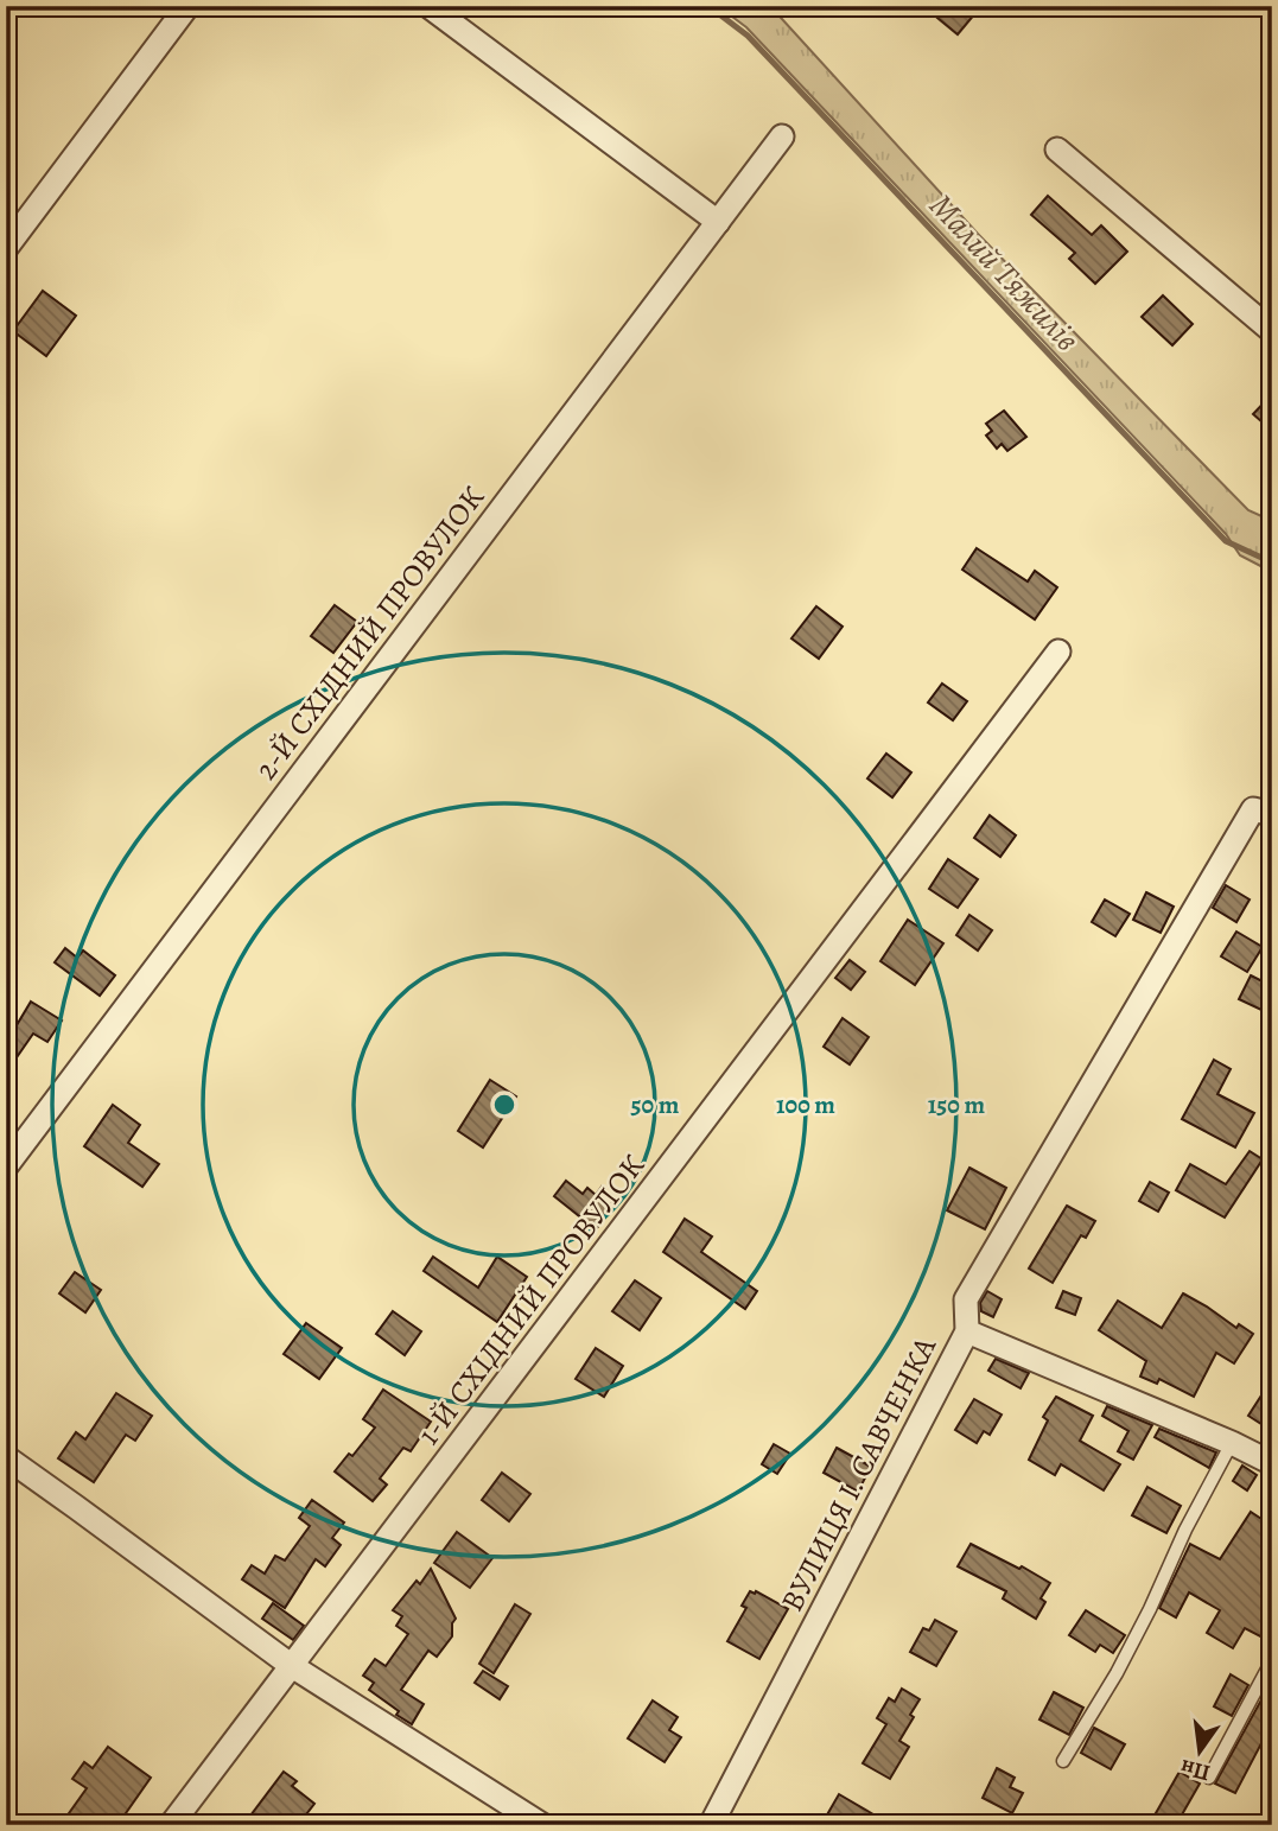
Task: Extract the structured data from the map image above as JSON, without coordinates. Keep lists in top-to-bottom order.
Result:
{
  "streets": {
    "street": ["2-Й СХІДНИЙ ПРОВУЛОК", "1-Й СХІДНИЙ ПРОВУЛОК", "ВУЛИЦЯ І. САВЧЕНКА"]
  },
  "water": ["Малий Тяжилів"],
  "north": "bottom",
  "rings": ["50 m", "100 m", "150 m"]
}
